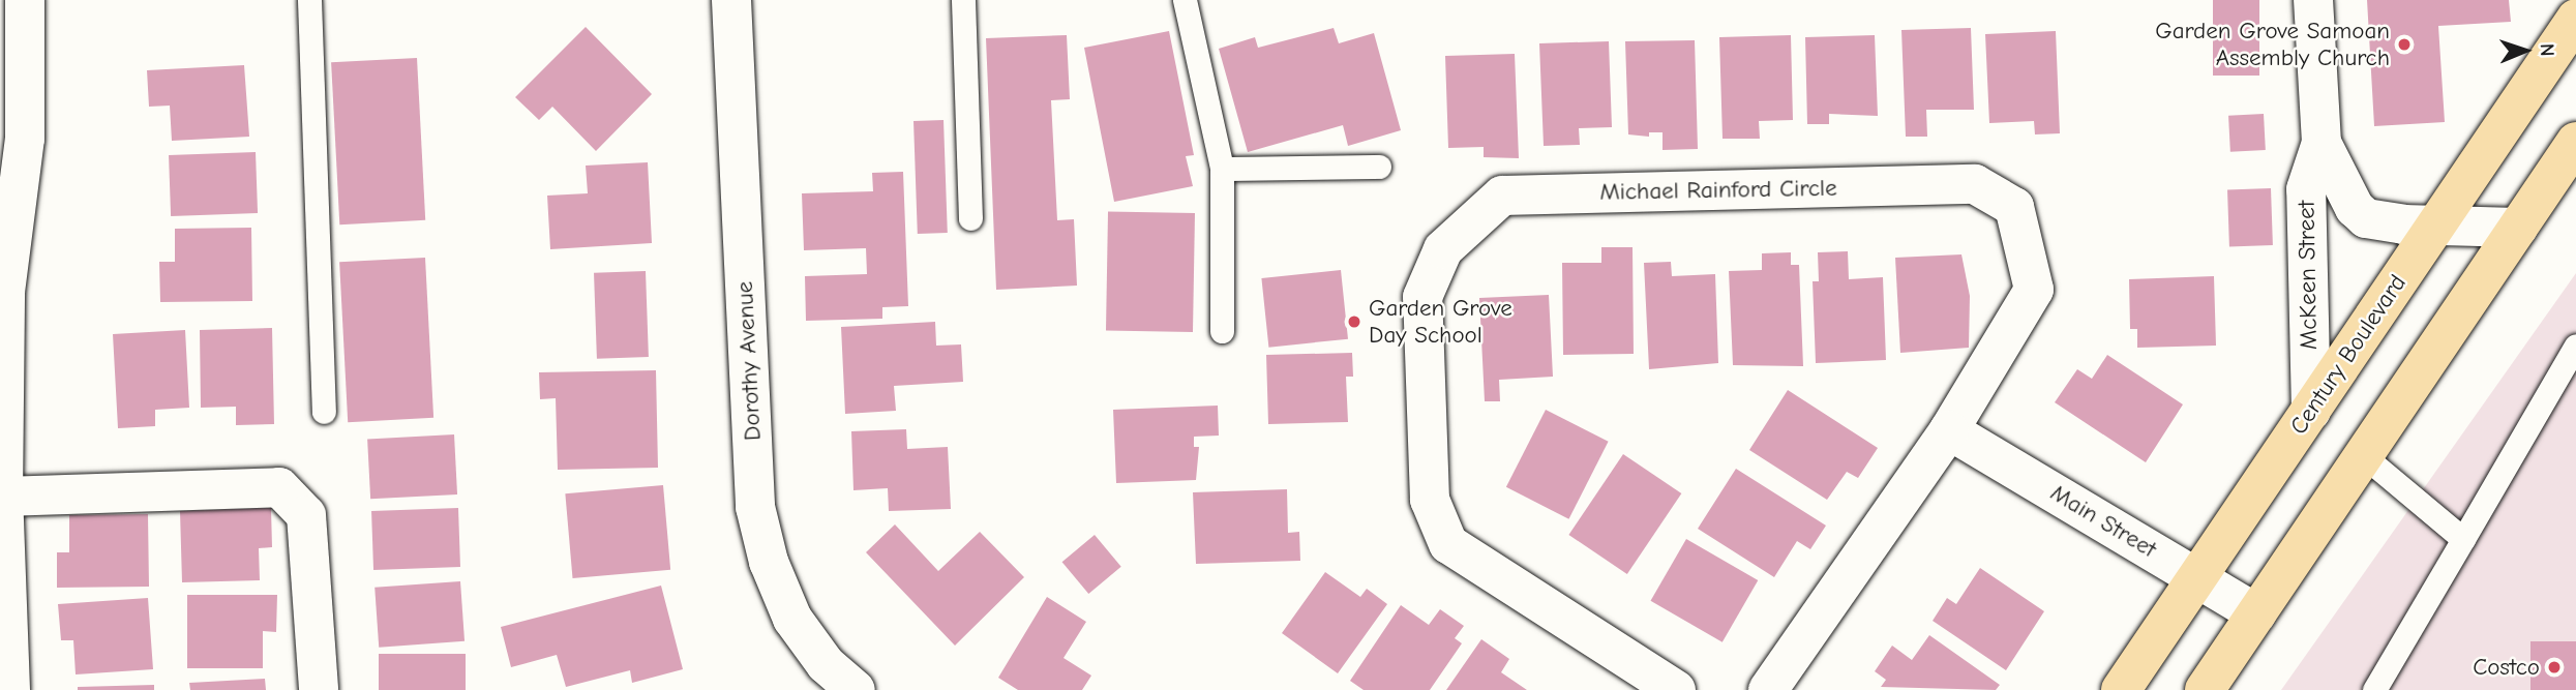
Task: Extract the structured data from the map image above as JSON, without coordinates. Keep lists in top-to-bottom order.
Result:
{
  "streets": {
    "main road": ["Century Boulevard"],
    "street": [
      "Michael Rainford Circle",
      "McKeen Street",
      "Dorothy Avenue",
      "Main Street"
    ]
  },
  "crossings": [
    ["Michael Rainford Circle", "Main Street"],
    ["McKeen Street", "Century Boulevard"],
    ["Century Boulevard", "Main Street"]
  ],
  "places": ["Garden Grove Samoan Assembly Church", "Garden Grove Day School", "Costco"],
  "north": "right"
}
